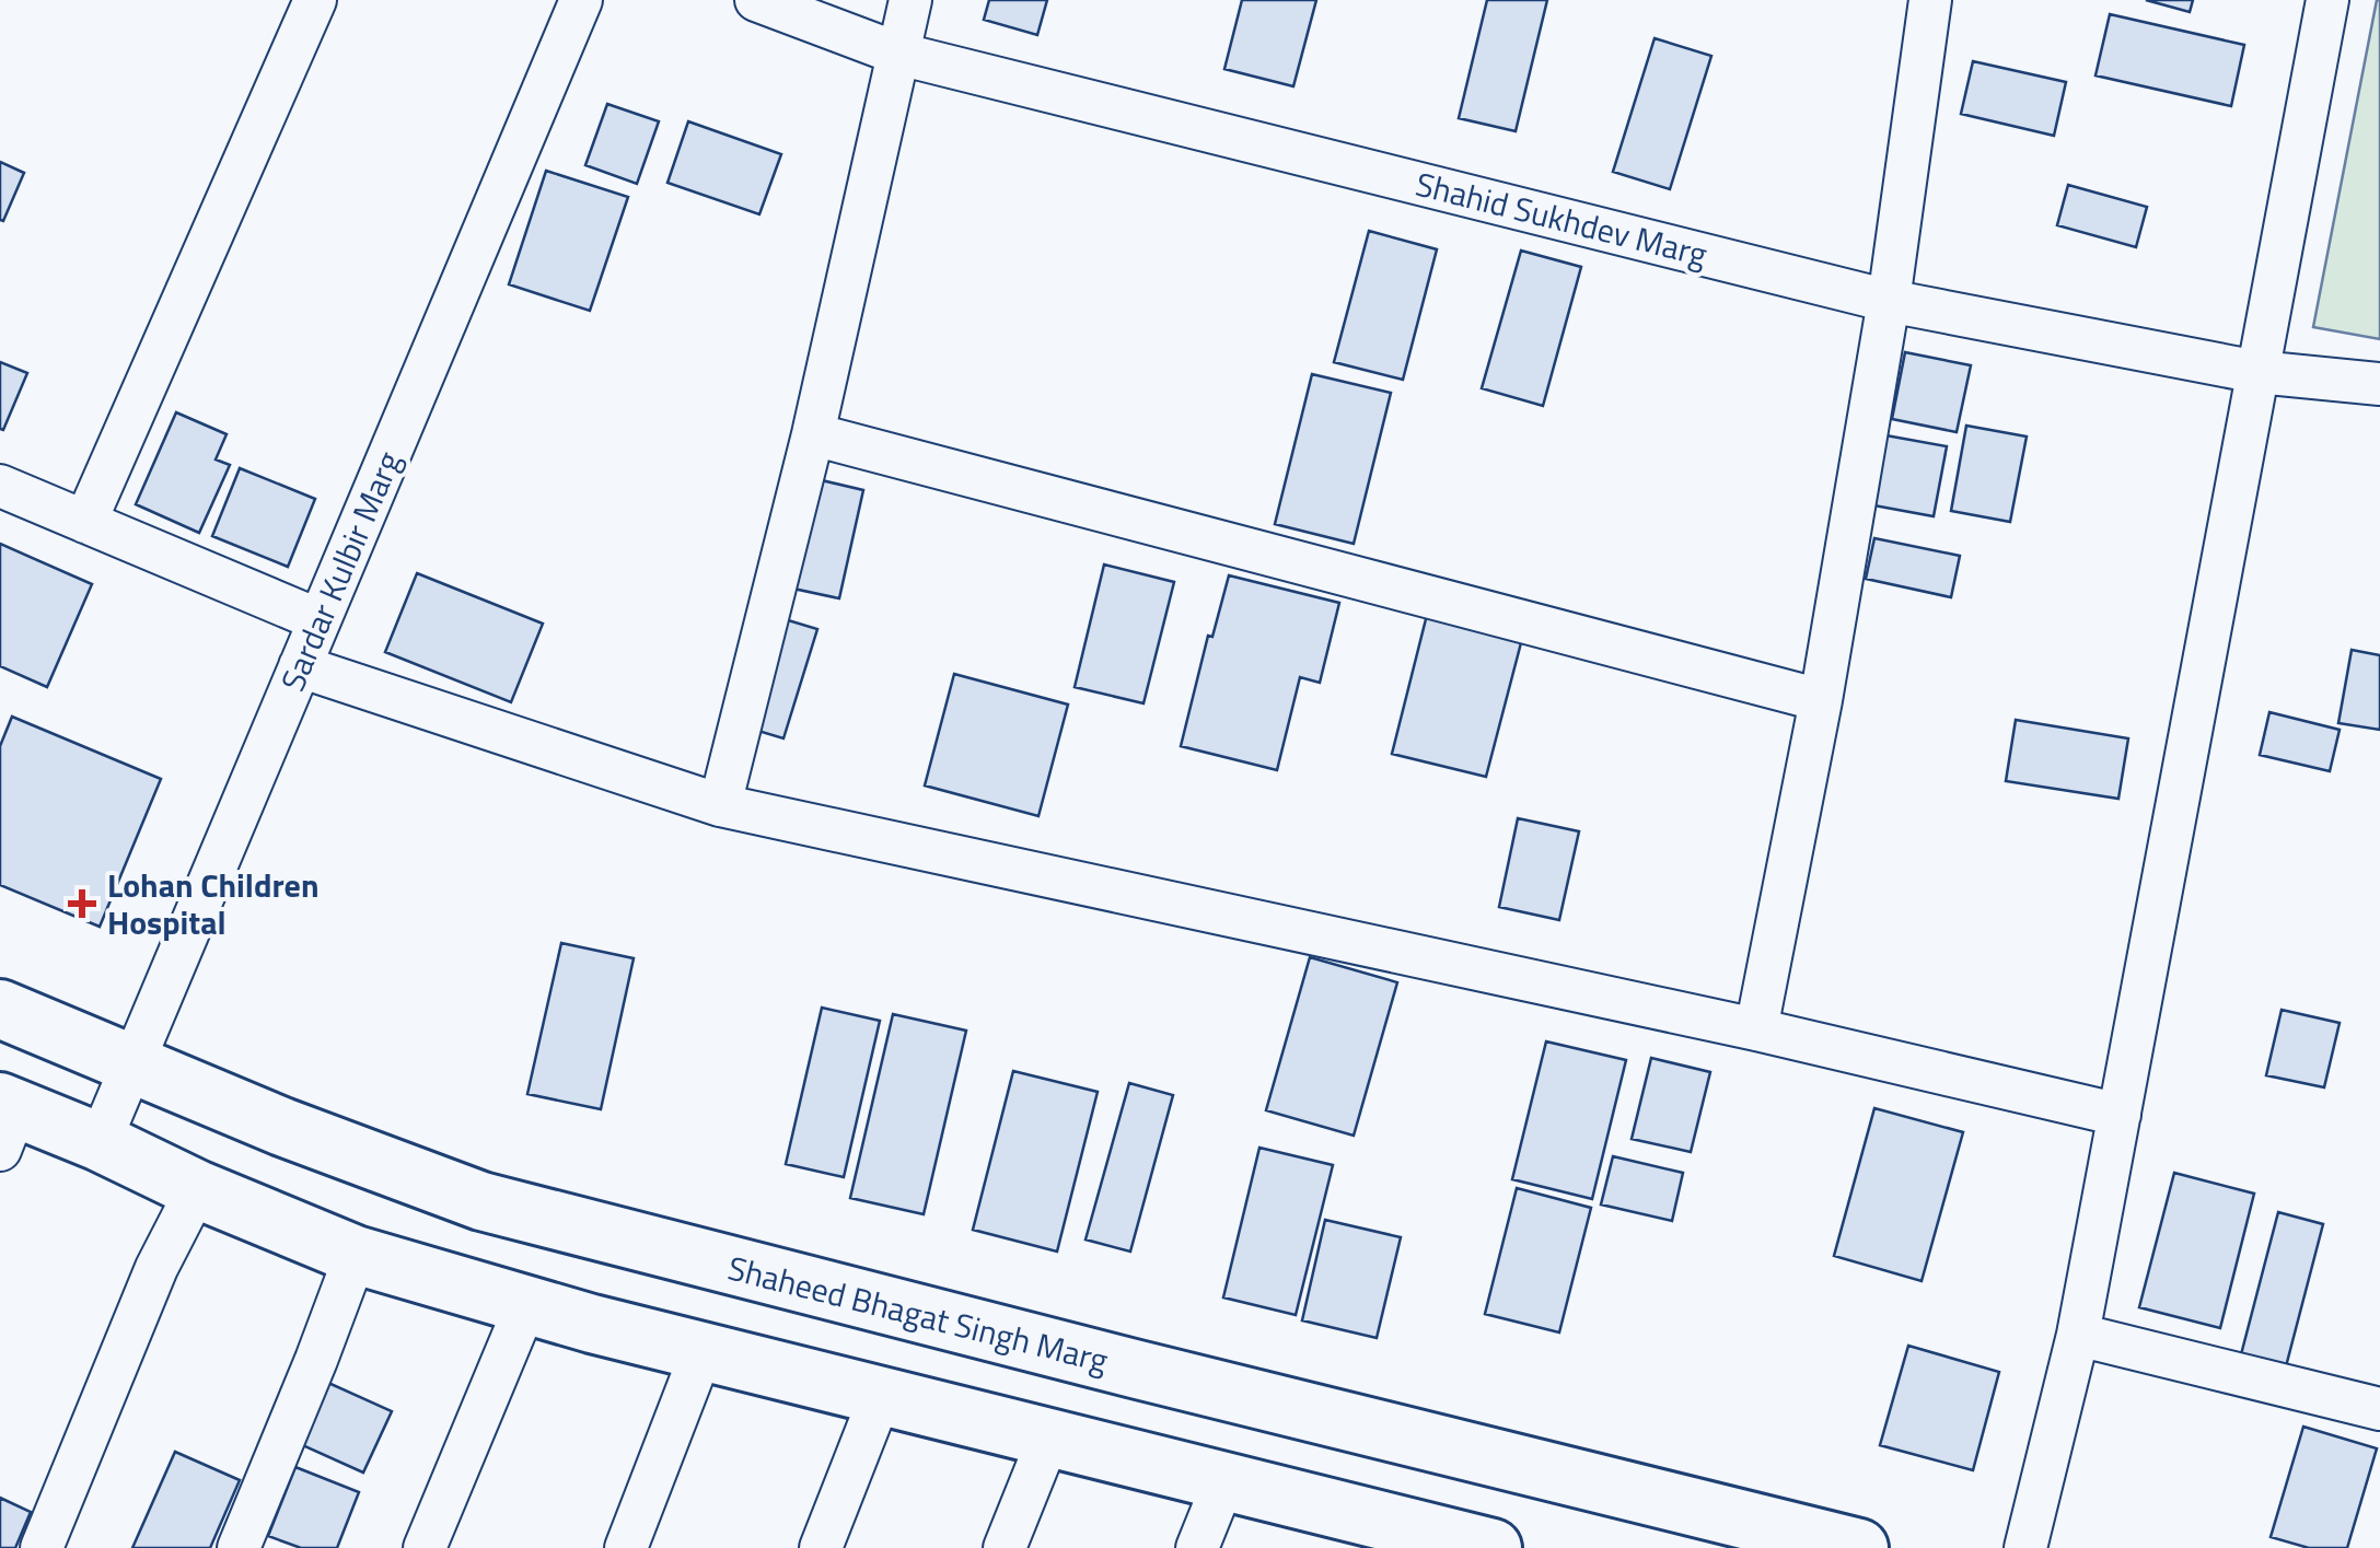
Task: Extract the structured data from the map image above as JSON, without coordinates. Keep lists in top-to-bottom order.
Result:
{
  "streets": {
    "street": ["Shahid Sukhdev Marg", "Sardar Kulbir Marg", "Shaheed Bhagat Singh Marg"]
  },
  "crossings": [
    ["Sardar Kulbir Marg", "Shaheed Bhagat Singh Marg"]
  ],
  "places": {
    "health": ["Lohan Children Hospital"]
  }
}
